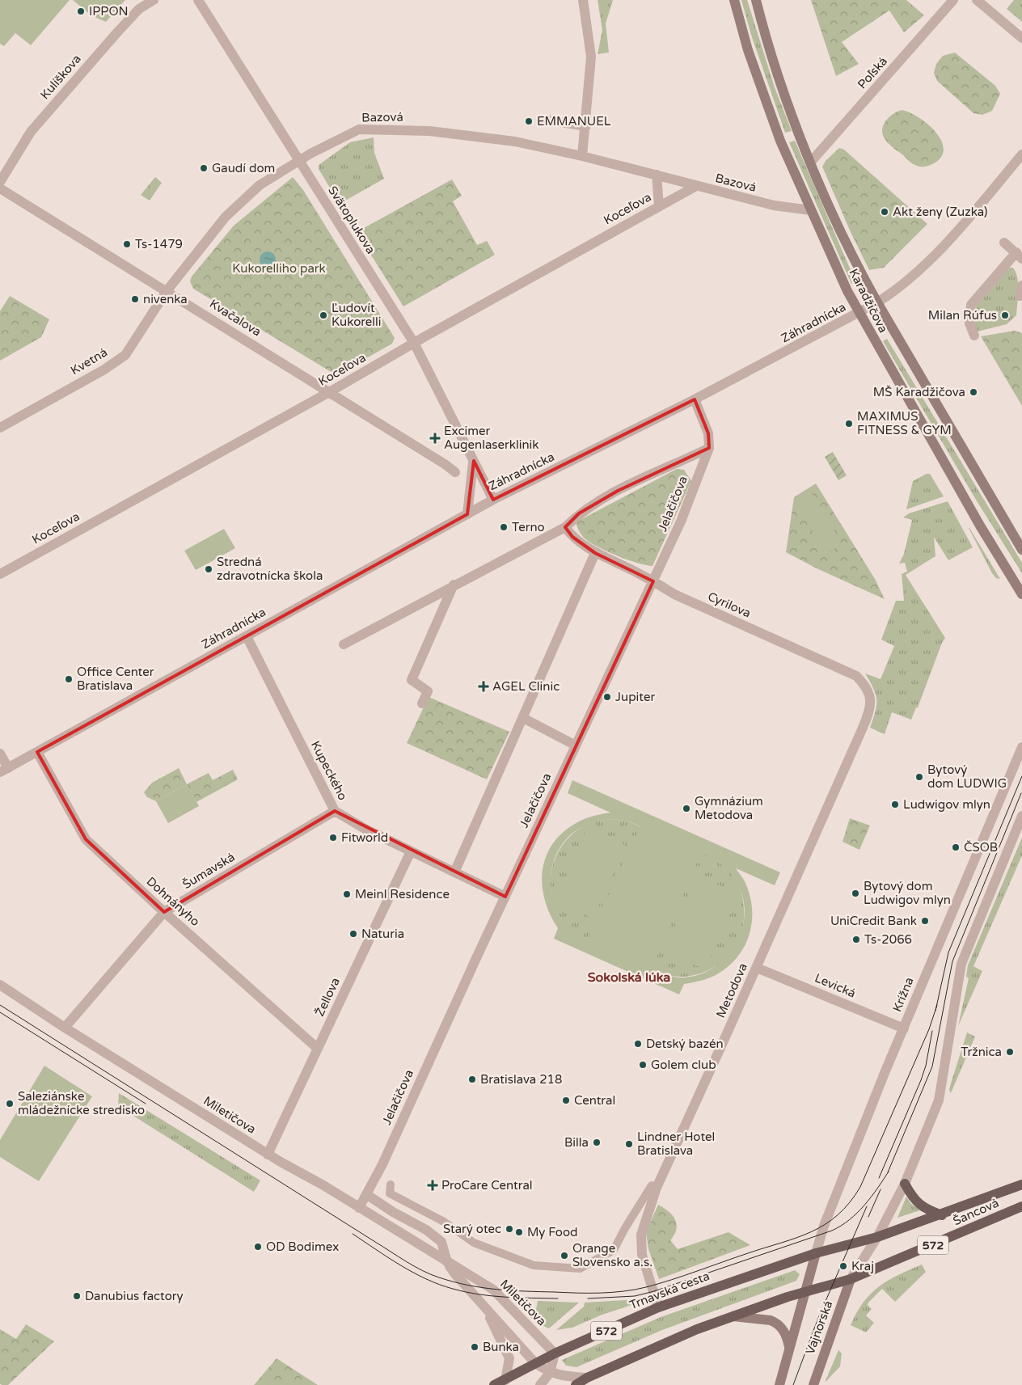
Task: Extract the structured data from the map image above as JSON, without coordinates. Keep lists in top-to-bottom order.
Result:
{
  "streets": {
    "main road": [
      "Karadžičova",
      "Šancová",
      "572",
      "Trnavská cesta",
      "Vajnorská"
    ],
    "street": [
      "Poľská",
      "Kulíškova",
      "Bazová",
      "Koceľova",
      "Svätoplukova",
      "Kvačalova",
      "Záhradnícka",
      "Kvetná",
      "Jelačičova",
      "Cyrilova",
      "Kupeckého",
      "Šumavská",
      "Dohnányho",
      "Levická",
      "Metodova",
      "Krížna",
      "Žellova",
      "Miletičova"
    ]
  },
  "crossings": [
    ["Poľská", "Karadžičova"],
    ["Bazová", "Koceľova"],
    ["Bazová", "Svätoplukova"],
    ["Bazová", "Karadžičova"],
    ["Bazová", "Kvačalova"],
    ["Bazová", "Kvetná"],
    ["Koceľova", "Svätoplukova"],
    ["Koceľova", "Kvačalova"],
    ["Svätoplukova", "Záhradnícka"],
    ["Karadžičova", "Záhradnícka"],
    ["Kvačalova", "Kvetná"],
    ["Záhradnícka", "Jelačičova"],
    ["Záhradnícka", "Kupeckého"],
    ["Záhradnícka", "Dohnányho"],
    ["Jelačičova", "Cyrilova"],
    ["Jelačičova", "Kupeckého"],
    ["Jelačičova", "Miletičova"],
    ["Cyrilova", "Metodova"],
    ["Kupeckého", "Šumavská"],
    ["Kupeckého", "Žellova"],
    ["Šumavská", "Dohnányho"],
    ["Šumavská", "Miletičova"],
    ["Dohnányho", "Žellova"],
    ["Levická", "Metodova"],
    ["Levická", "Krížna"],
    ["Metodova", "Trnavská cesta"],
    ["Krížna", "572"],
    ["Krížna", "Trnavská cesta"],
    ["Krížna", "Vajnorská"],
    ["Žellova", "Miletičova"],
    ["Miletičova", "Trnavská cesta"],
    ["Šancová", "572"],
    ["Šancová", "Vajnorská"],
    ["572", "Trnavská cesta"],
    ["572", "Vajnorská"],
    ["Trnavská cesta", "Vajnorská"]
  ],
  "districts": ["Sokolská lúka"],
  "parks": ["Kukorelliho park"],
  "places": {
    "other": [
      "IPPON",
      "EMMANUEL",
      "Gaudí dom",
      "Akt ženy (Zuzka)",
      "Ts-1479",
      "nivenka",
      "Ľudovít Kukorelli",
      "Milan Rúfus",
      "MŠ Karadžičova",
      "MAXIMUS FITNESS & GYM",
      "Terno",
      "Stredná zdravotnícka škola",
      "Office Center Bratislava",
      "Jupiter",
      "Bytový dom LUDWIG",
      "Ludwigov mlyn",
      "Gymnázium Metodova",
      "Fitworld",
      "ČSOB",
      "Bytový dom Ludwigov mlyn",
      "Meinl Residence",
      "UniCredit Bank",
      "Naturia",
      "Ts-2066",
      "Detský bazén",
      "Tržnica",
      "Golem club",
      "Bratislava 218",
      "Central",
      "Saleziánske mládežnícke stredisko",
      "Billa",
      "Lindner Hotel Bratislava",
      "Starý otec",
      "My Food",
      "OD Bodimex",
      "Orange Slovensko a.s.",
      "Kraj",
      "Danubius factory",
      "Bunka"
    ],
    "health": ["Excimer Augenlaserklinik", "AGEL Clinic", "ProCare Central"]
  }
}
